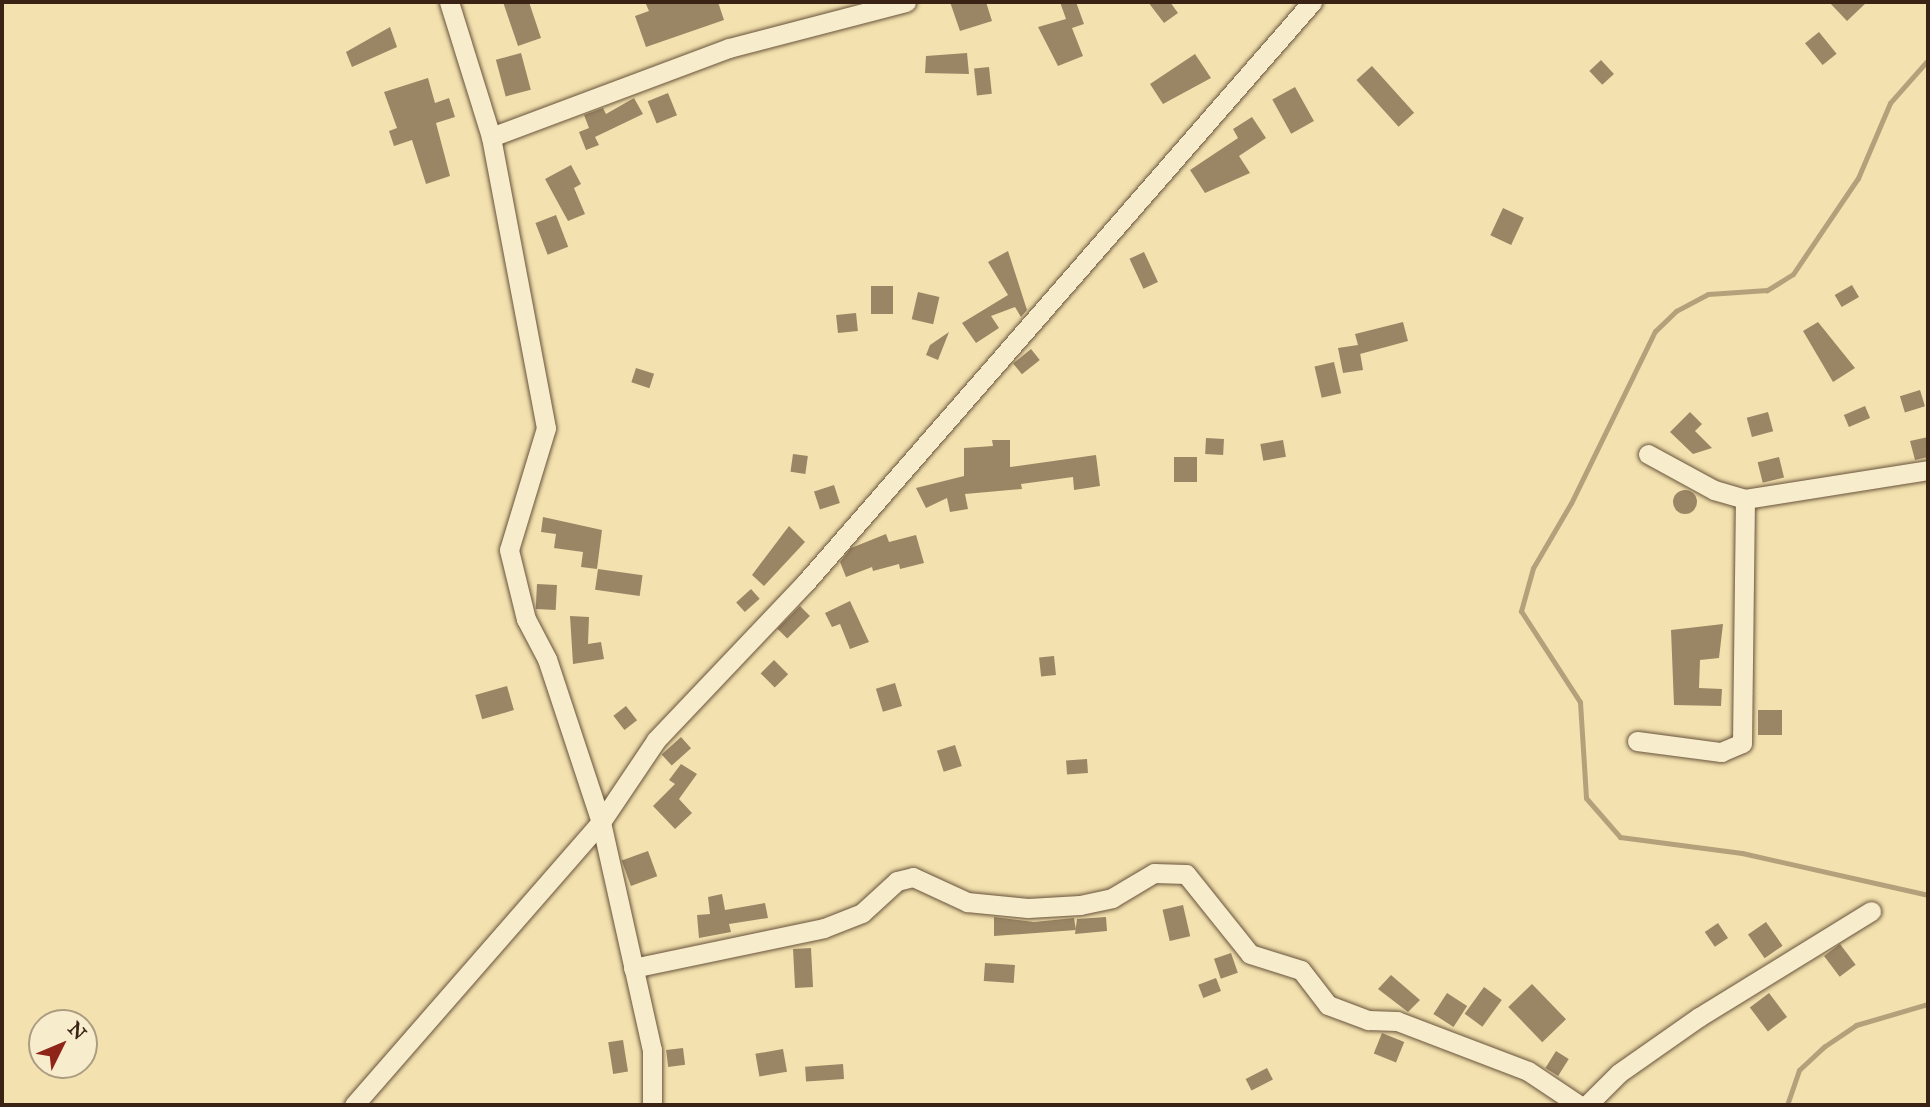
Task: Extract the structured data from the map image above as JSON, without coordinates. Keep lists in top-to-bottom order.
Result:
{
  "north": "top right"
}
